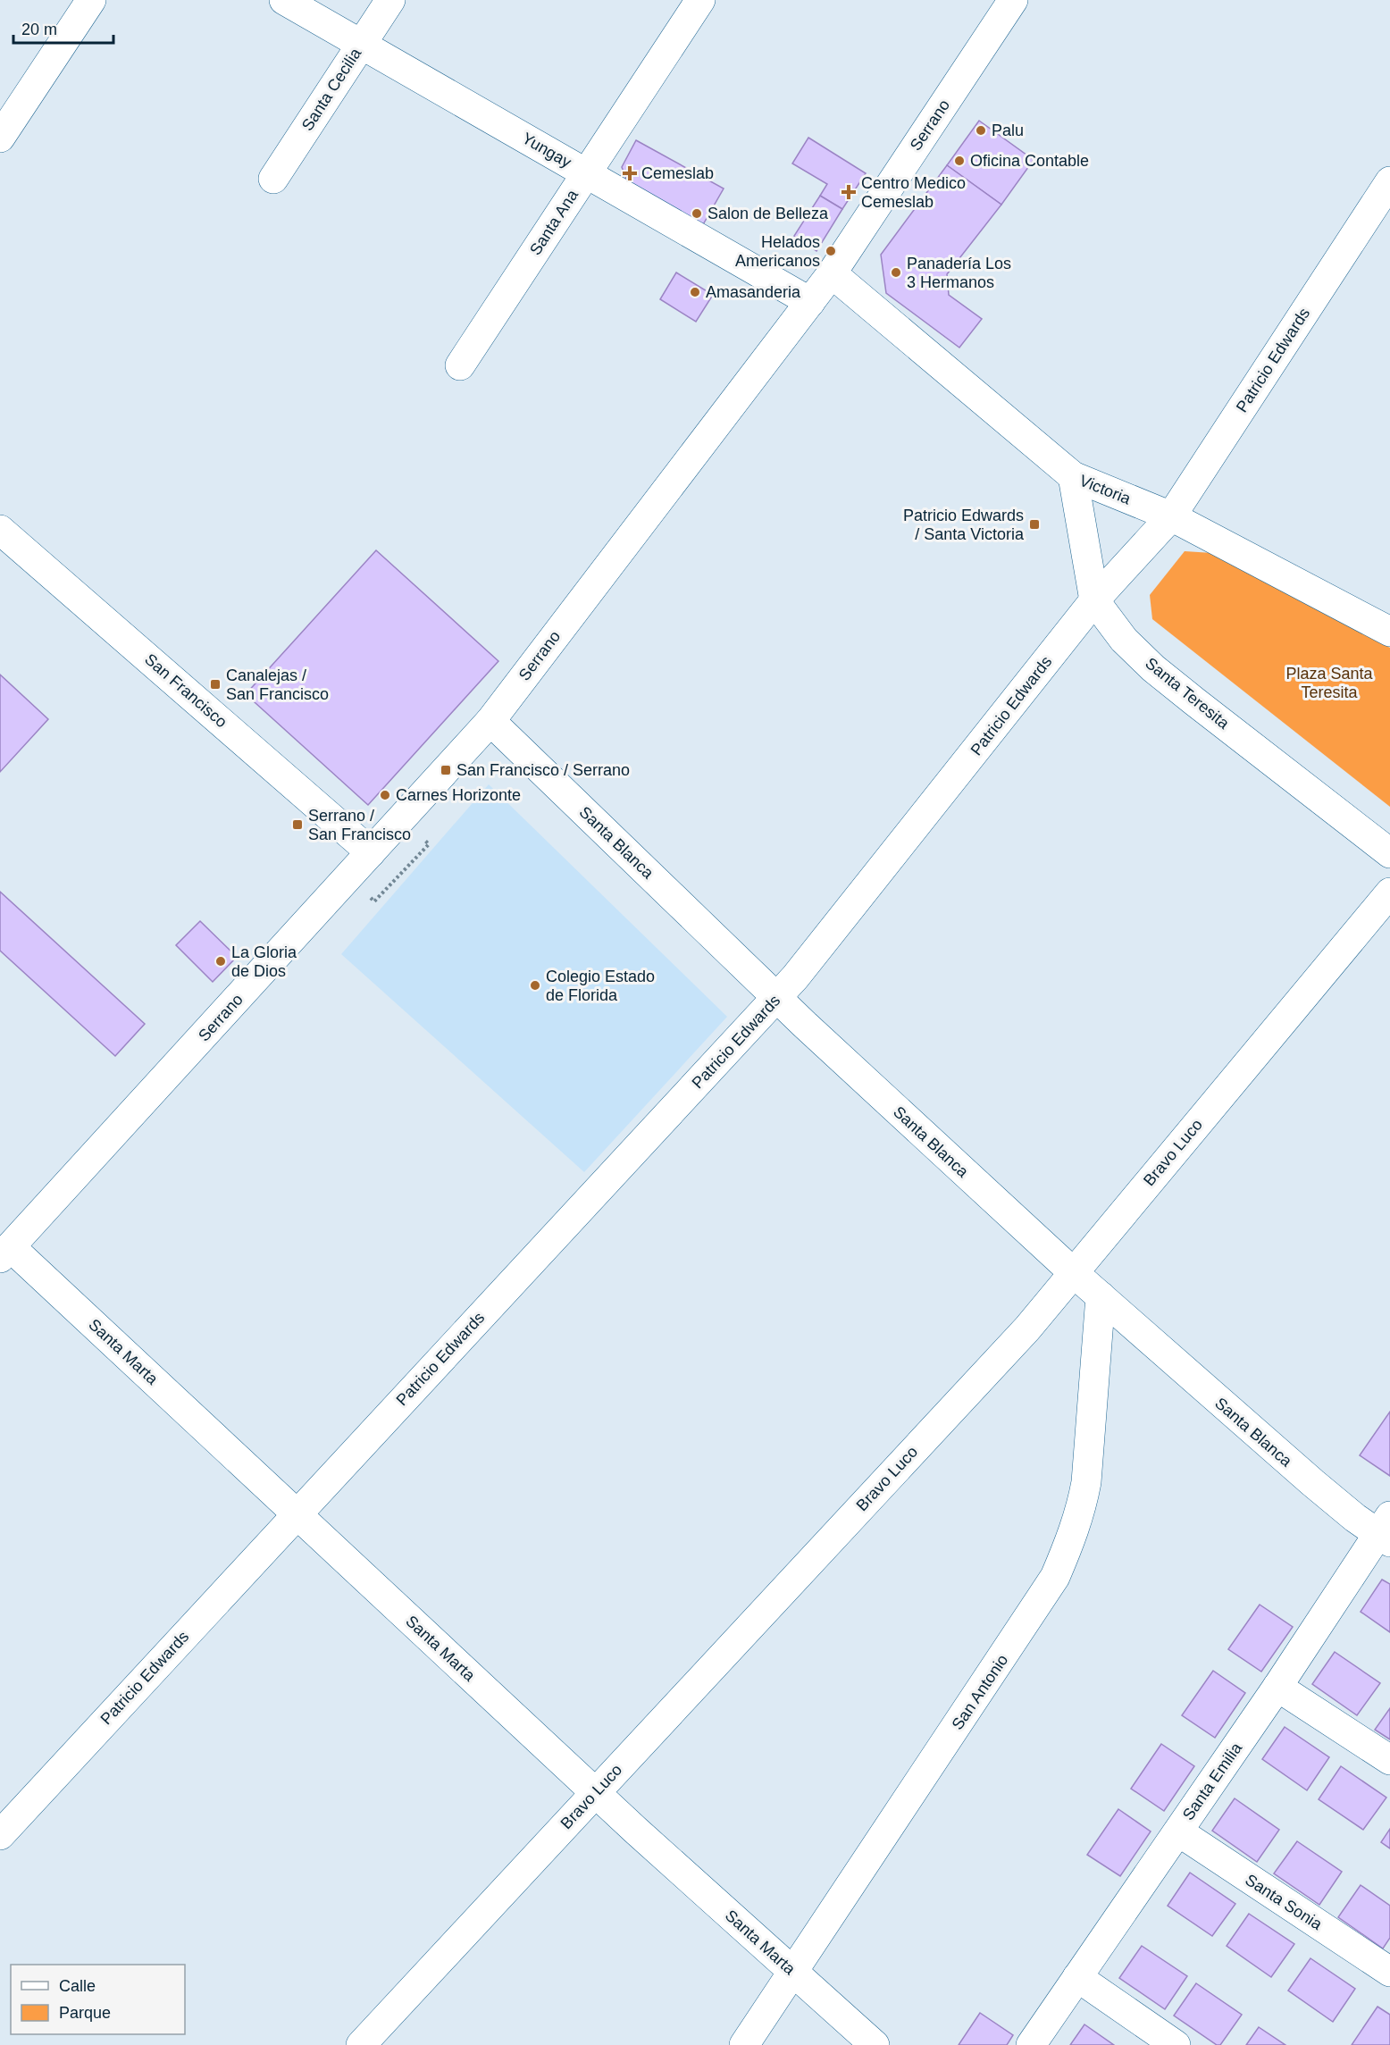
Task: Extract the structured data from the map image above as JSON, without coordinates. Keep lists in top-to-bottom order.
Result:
{
  "streets": {
    "street": [
      "Santa Cecilia",
      "Serrano",
      "Yungay",
      "Santa Ana",
      "Patricio Edwards",
      "Victoria",
      "San Francisco",
      "Santa Teresita",
      "Santa Blanca",
      "Bravo Luco",
      "Santa Marta",
      "San Antonio",
      "Santa Emilia",
      "Santa Sonia"
    ]
  },
  "crossings": [
    ["Santa Cecilia", "Yungay"],
    ["Serrano", "Yungay"],
    ["Serrano", "Victoria"],
    ["Serrano", "San Francisco"],
    ["Serrano", "Santa Blanca"],
    ["Serrano", "Santa Marta"],
    ["Yungay", "Santa Ana"],
    ["Patricio Edwards", "Victoria"],
    ["Patricio Edwards", "Santa Teresita"],
    ["Patricio Edwards", "Santa Blanca"],
    ["Patricio Edwards", "Santa Marta"],
    ["Victoria", "Santa Teresita"],
    ["Santa Blanca", "Bravo Luco"],
    ["Santa Blanca", "San Antonio"],
    ["Santa Blanca", "Santa Emilia"],
    ["Bravo Luco", "Santa Marta"],
    ["Santa Marta", "San Antonio"],
    ["Santa Emilia", "Santa Sonia"]
  ],
  "parks": ["Plaza Santa Teresita"],
  "places": {
    "other": [
      "Palu",
      "Oficina Contable",
      "Salon de Belleza",
      "Helados Americanos",
      "Panadería Los 3 Hermanos",
      "Amasanderia",
      "Carnes Horizonte",
      "La Gloria de Dios",
      "Colegio Estado de Florida"
    ],
    "health": ["Cemeslab", "Centro Medico Cemeslab"],
    "transit": [
      "Patricio Edwards / Santa Victoria",
      "Canalejas / San Francisco",
      "San Francisco / Serrano",
      "Serrano / San Francisco"
    ]
  },
  "legend": ["Calle", "Parque"],
  "scale_bar": "20 m"
}
